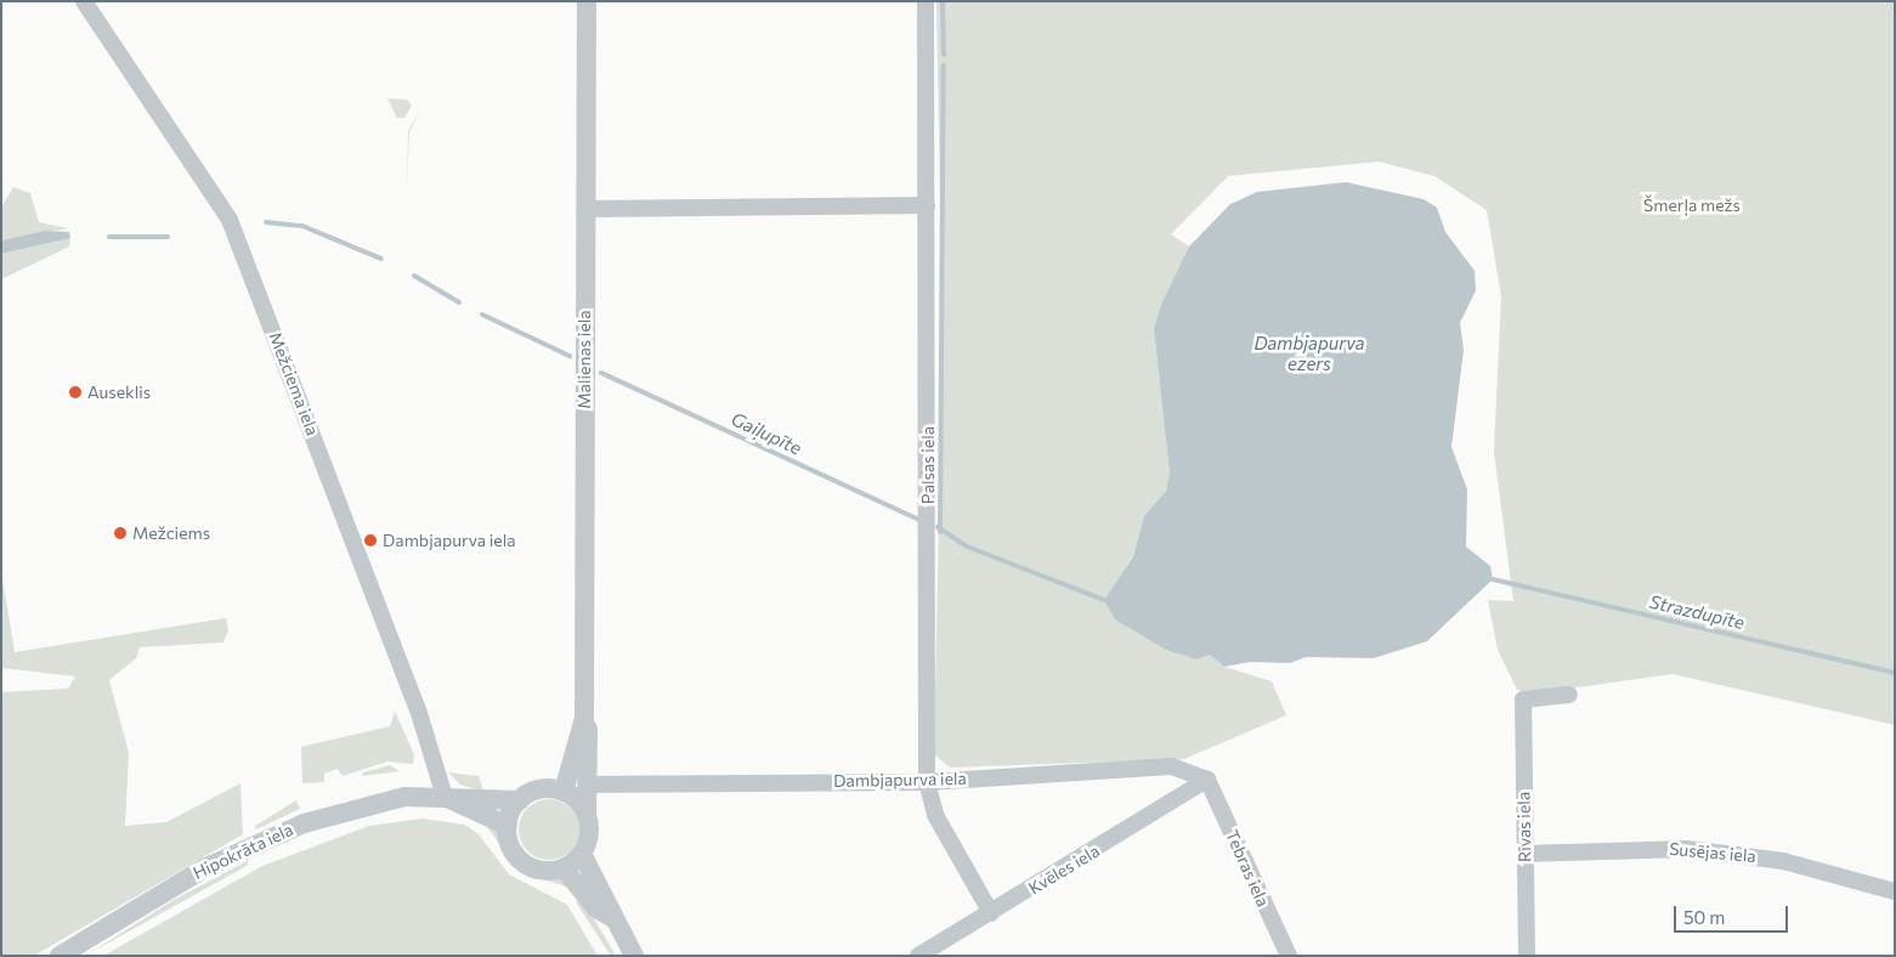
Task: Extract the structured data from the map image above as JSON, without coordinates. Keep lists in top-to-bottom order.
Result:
{
  "streets": {
    "street": [
      "Malienas iela",
      "Mežciema iela",
      "Palsas iela",
      "Dambjapurva iela",
      "Rīvas iela",
      "Hipokrāta iela",
      "Susējas iela",
      "Tebras iela",
      "Kvēles iela"
    ]
  },
  "crossings": [
    ["Malienas iela", "Dambjapurva iela"],
    ["Malienas iela", "Hipokrāta iela"],
    ["Mežciema iela", "Hipokrāta iela"],
    ["Palsas iela", "Dambjapurva iela"],
    ["Palsas iela", "Kvēles iela"],
    ["Dambjapurva iela", "Tebras iela"],
    ["Dambjapurva iela", "Kvēles iela"],
    ["Rīvas iela", "Susējas iela"],
    ["Tebras iela", "Kvēles iela"]
  ],
  "water": ["Dambjapurva ezers", "Gaiļupīte", "Strazdupīte"],
  "parks": ["Šmerļa mežs"],
  "places": ["Auseklis", "Mežciems", "Dambjapurva iela"],
  "scale_bar": "50 m"
}
